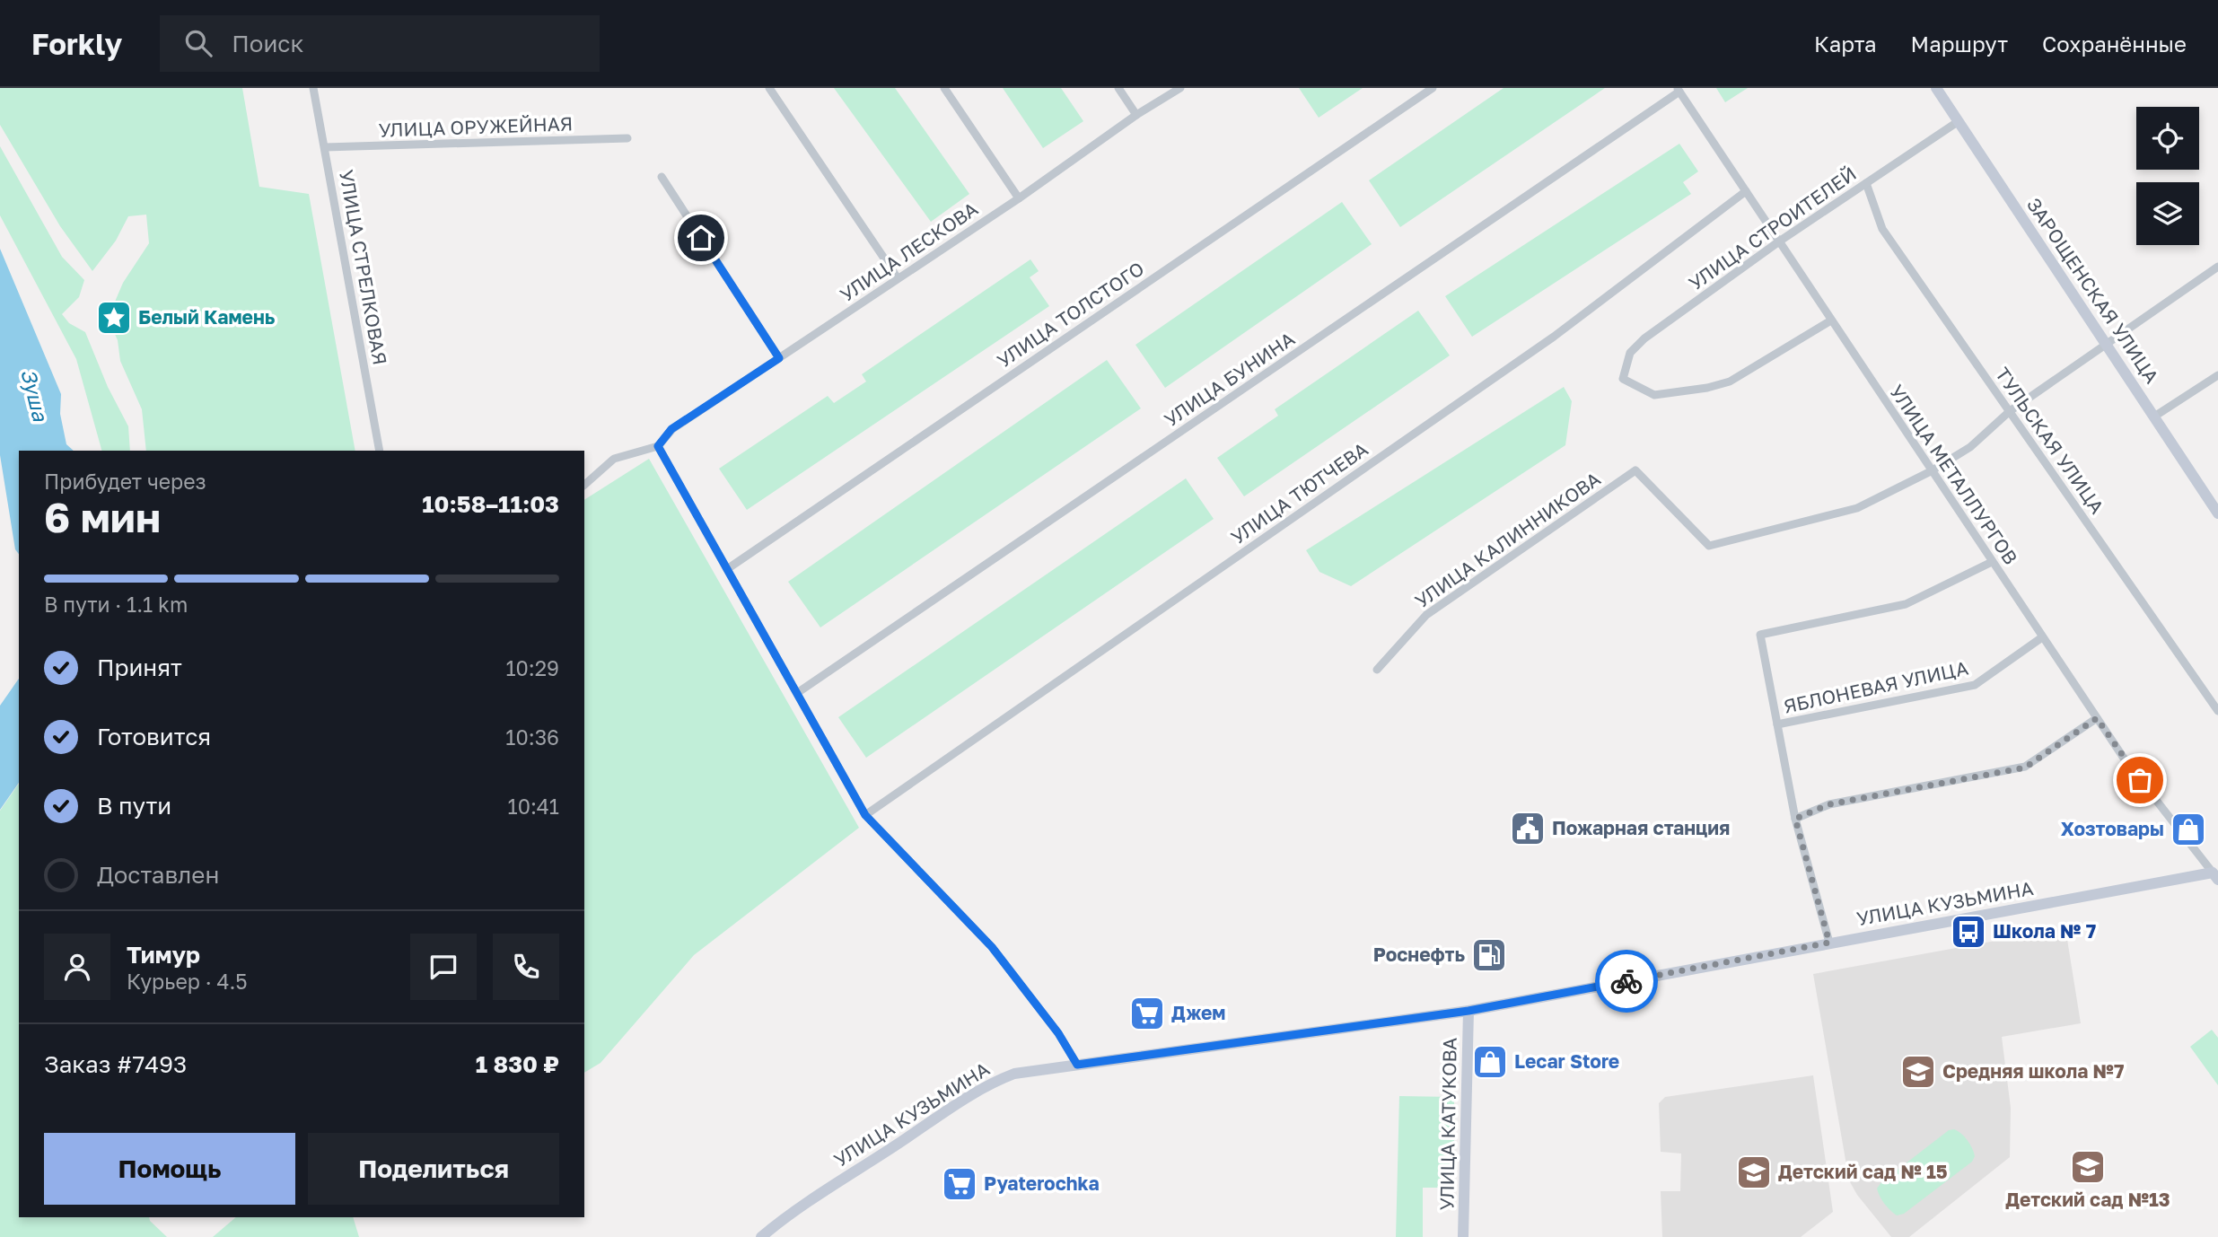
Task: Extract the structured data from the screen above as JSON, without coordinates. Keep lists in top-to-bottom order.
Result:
{
  "streets": {
    "main road": ["ЗАРОЩЕНСКАЯ УЛИЦА", "УЛИЦА КУЗЬМИНА", "УЛИЦА КАТУКОВА"],
    "street": [
      "УЛИЦА ОРУЖЕЙНАЯ",
      "УЛИЦА СТРОИТЕЛЕЙ",
      "УЛИЦА ЛЕСКОВА",
      "УЛИЦА СТРЕЛКОВАЯ",
      "УЛИЦА ТОЛСТОГО",
      "УЛИЦА БУНИНА",
      "ТУЛЬСКАЯ УЛИЦА",
      "УЛИЦА МЕТАЛЛУРГОВ",
      "УЛИЦА ТЮТЧЕВА",
      "УЛИЦА КАЛИННИКОВА",
      "ЯБЛОНЕВАЯ УЛИЦА"
    ]
  },
  "crossings": [
    ["УЛИЦА ОРУЖЕЙНАЯ", "УЛИЦА СТРЕЛКОВАЯ"],
    ["УЛИЦА СТРОИТЕЛЕЙ", "ЗАРОЩЕНСКАЯ УЛИЦА"],
    ["УЛИЦА СТРОИТЕЛЕЙ", "ТУЛЬСКАЯ УЛИЦА"],
    ["УЛИЦА СТРОИТЕЛЕЙ", "УЛИЦА МЕТАЛЛУРГОВ"],
    ["УЛИЦА БУНИНА", "УЛИЦА МЕТАЛЛУРГОВ"],
    ["УЛИЦА МЕТАЛЛУРГОВ", "УЛИЦА ТЮТЧЕВА"],
    ["УЛИЦА МЕТАЛЛУРГОВ", "УЛИЦА КАЛИННИКОВА"],
    ["УЛИЦА МЕТАЛЛУРГОВ", "ЯБЛОНЕВАЯ УЛИЦА"],
    ["УЛИЦА МЕТАЛЛУРГОВ", "УЛИЦА КУЗЬМИНА"],
    ["УЛИЦА КУЗЬМИНА", "УЛИЦА КАТУКОВА"]
  ],
  "water": ["Зуша"],
  "places": {
    "place": ["Белый Камень"],
    "public building": ["Пожарная станция"],
    "shop": ["Хозтовары", "Lecar Store"],
    "bus stop": ["Школа № 7"],
    "fuel station": ["Роснефть"],
    "supermarket": ["Джем", "Pyaterochka"],
    "school or university": ["Средняя школа №7", "Детский сад №13", "Детский сад № 15"]
  },
  "page": {
    "header": "Forkly",
    "search": "Поиск",
    "nav": ["Карта", "Маршрут", "Сохранённые"],
    "heading": ["6 мин", "Прибудет через", "10:58–11:03"],
    "panel": [
      "Тимур",
      "Курьер · 4.5",
      "Заказ #7493",
      "1 830 ₽"
    ],
    "bar": "В пути · 1.1 km",
    "list": [
      ["Принят", "10:29"],
      ["Готовится", "10:36"],
      ["В пути", "10:41"],
      "Доставлен"
    ],
    "buttons": ["Помощь", "Поделиться"]
  }
}
